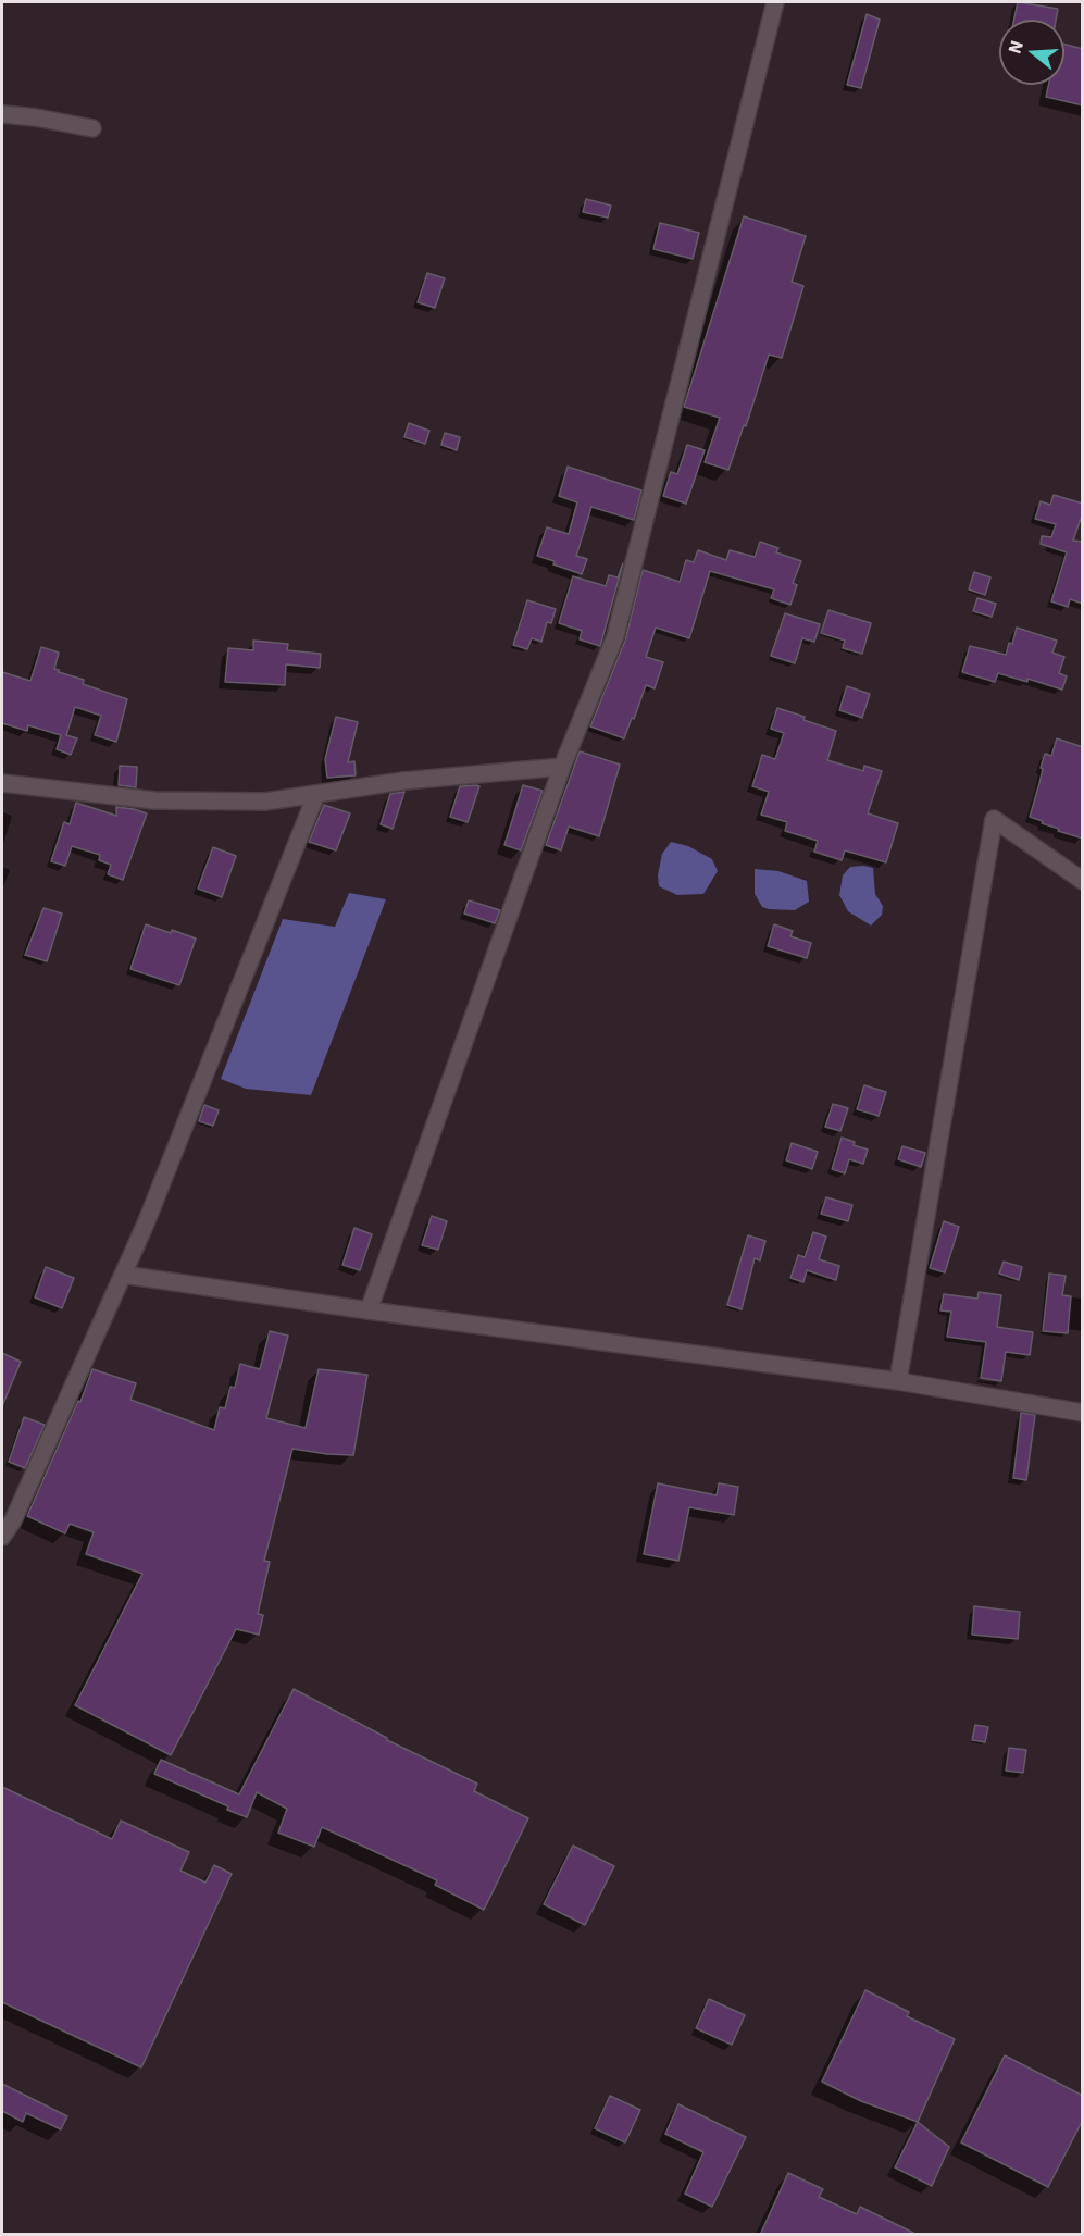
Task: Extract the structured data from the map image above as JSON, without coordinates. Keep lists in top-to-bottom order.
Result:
{
  "north": "left"
}
